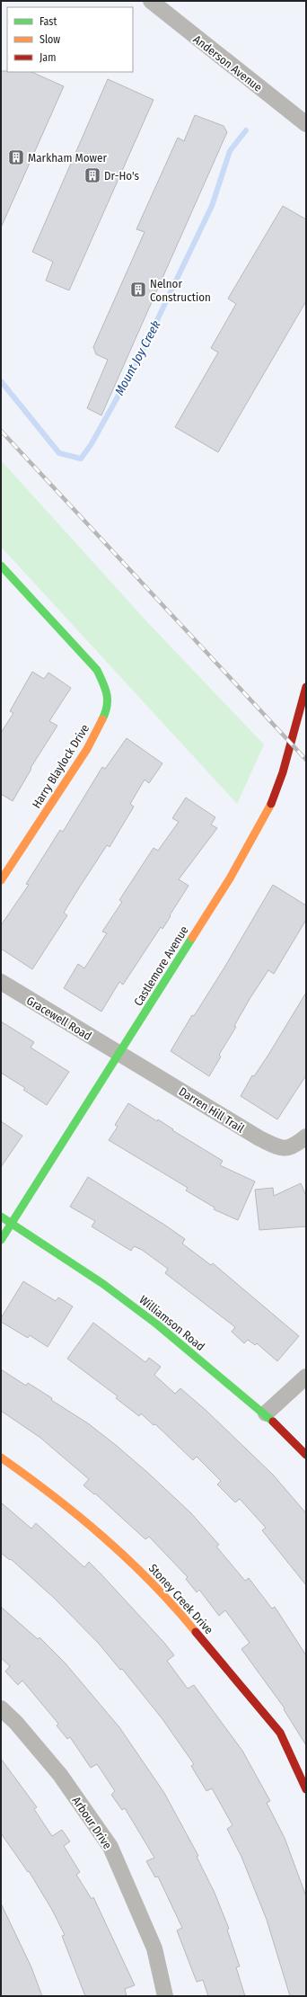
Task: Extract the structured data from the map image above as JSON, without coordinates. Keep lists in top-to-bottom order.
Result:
{
  "streets": {
    "street": [
      "Anderson Avenue",
      "Harry Blaylock Drive",
      "Castlemore Avenue",
      "Gracewell Road",
      "Darren Hill Trail",
      "Williamson Road",
      "Stoney Creek Drive",
      "Arbour Drive"
    ]
  },
  "crossings": [
    ["Castlemore Avenue", "Gracewell Road"],
    ["Castlemore Avenue", "Darren Hill Trail"],
    ["Castlemore Avenue", "Williamson Road"],
    ["Gracewell Road", "Darren Hill Trail"]
  ],
  "water": ["Mount Joy Creek"],
  "places": {
    "building": ["Markham Mower", "Dr-Ho's", "Nelnor Construction"]
  },
  "legend": ["Fast", "Slow", "Jam"]
}
